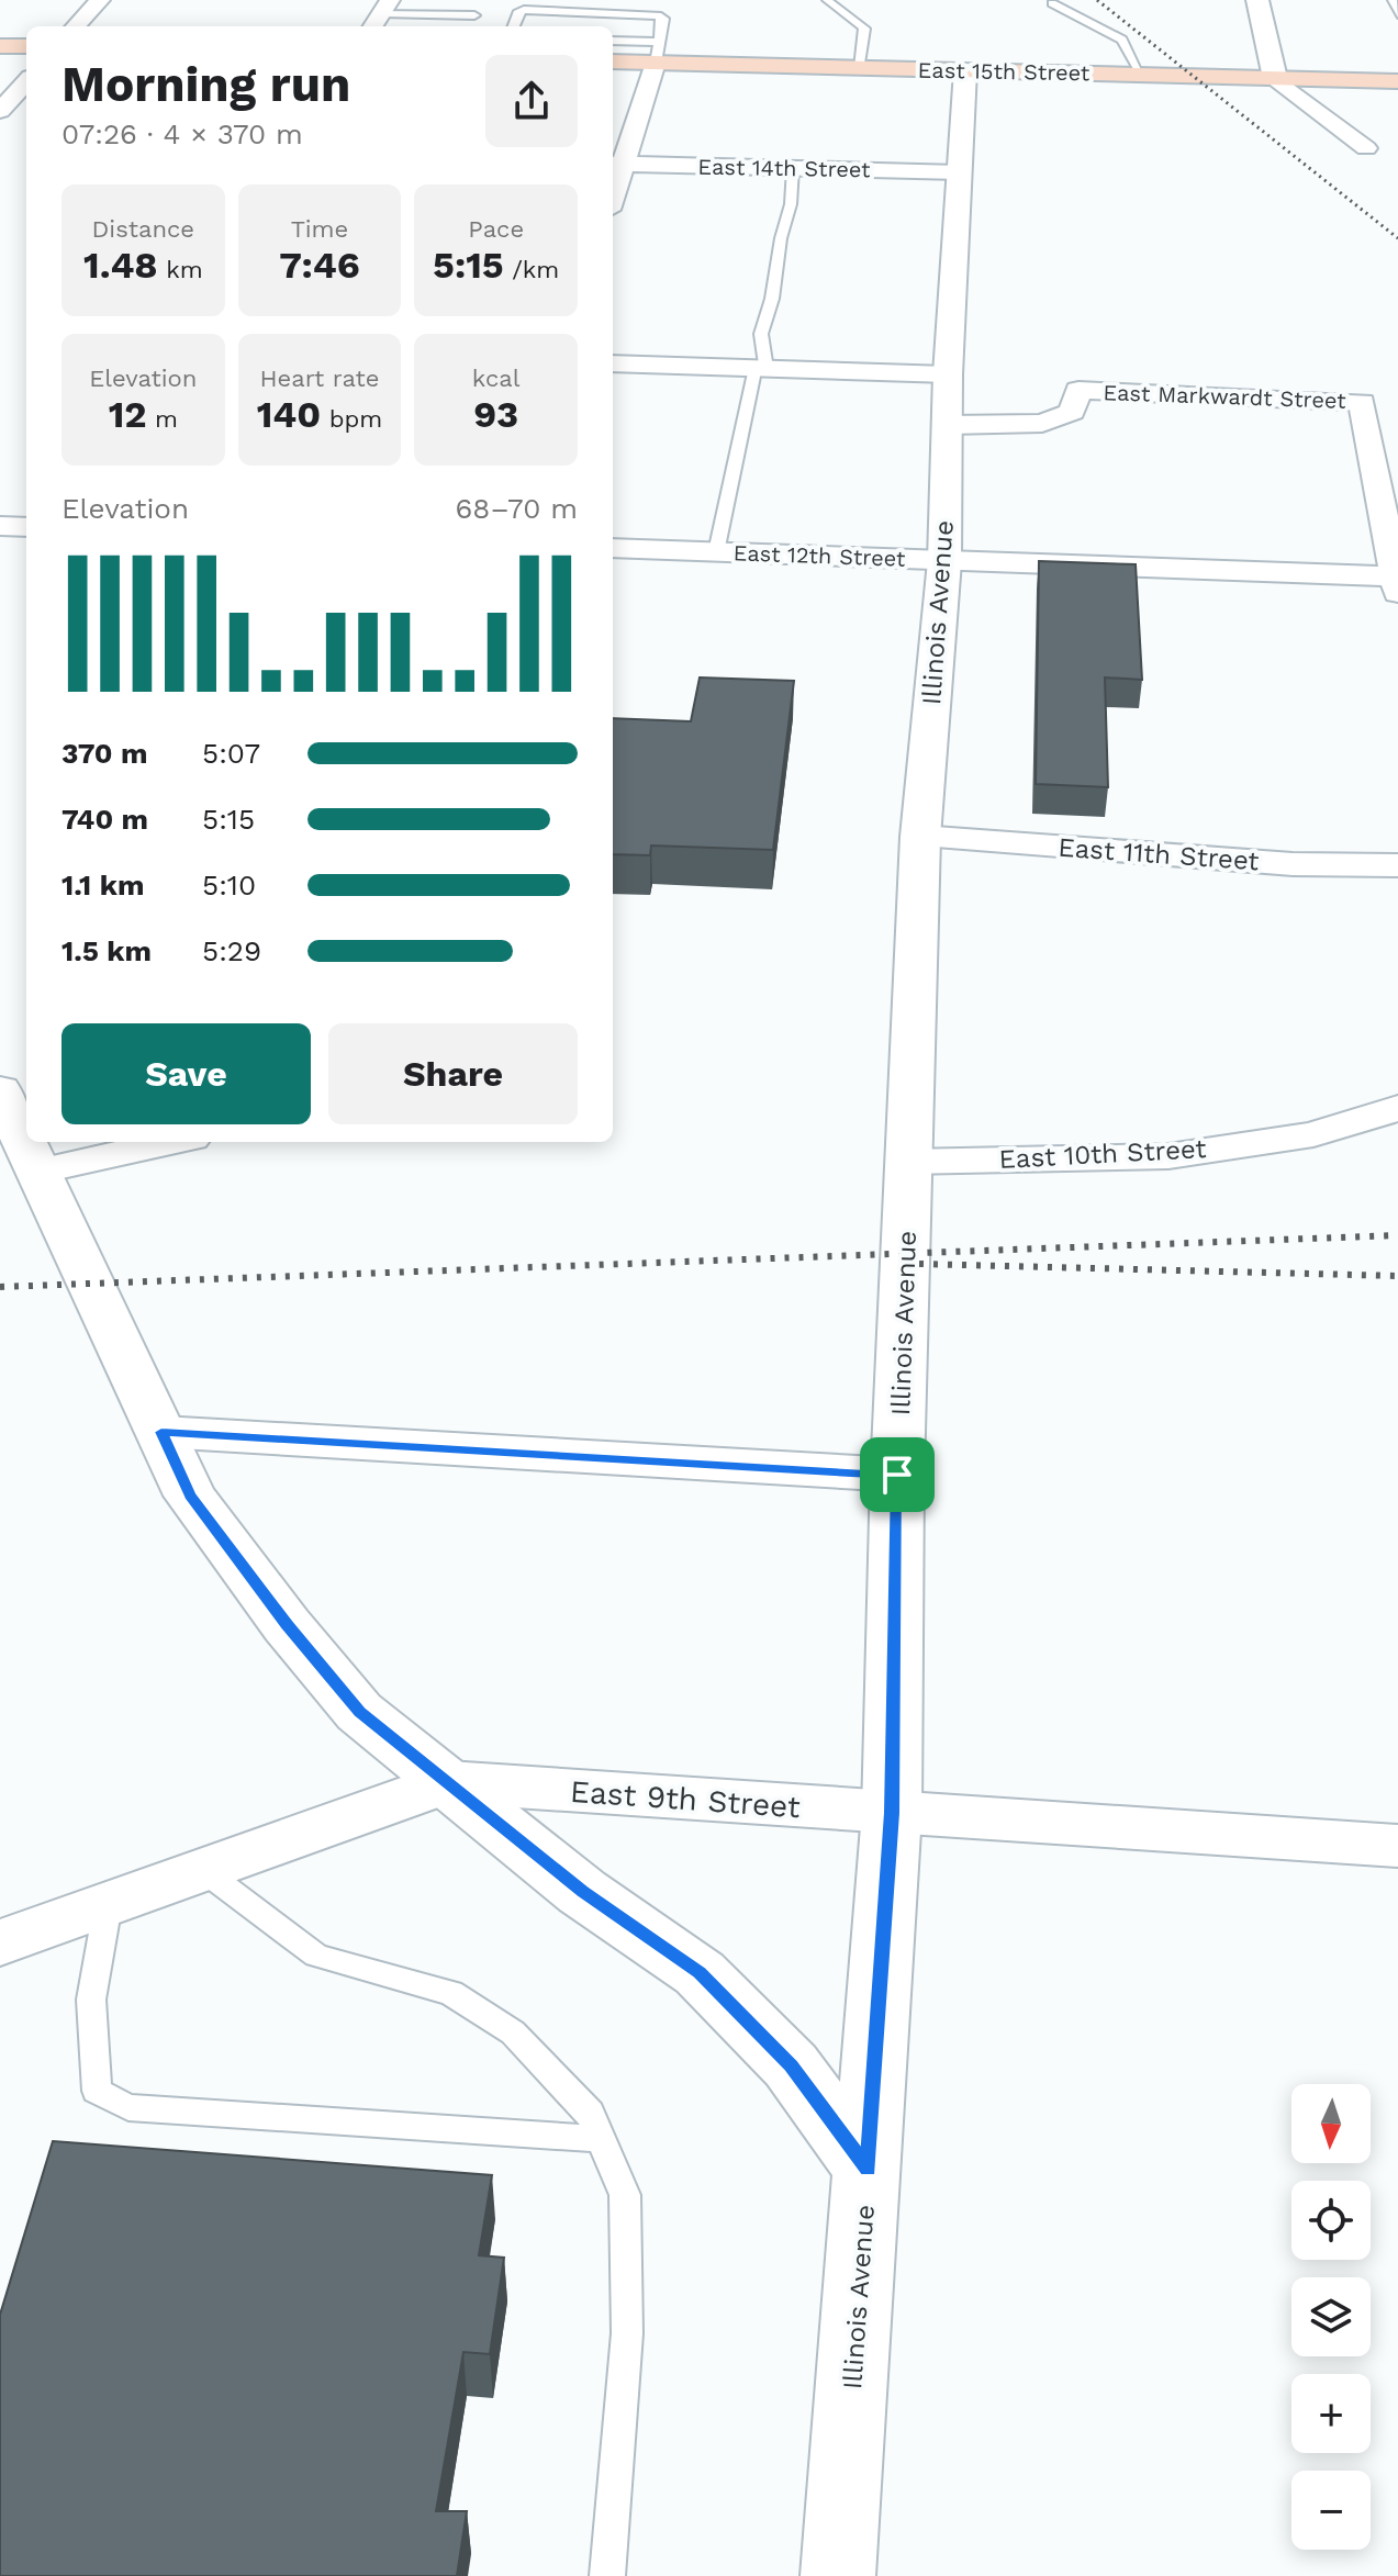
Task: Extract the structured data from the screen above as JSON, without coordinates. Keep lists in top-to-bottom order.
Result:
{
  "streets": {
    "main road": ["East 15th Street"],
    "street": [
      "East 14th Street",
      "East Markwardt Street",
      "East 12th Street",
      "Illinois Avenue",
      "East 11th Street",
      "East 10th Street",
      "East 9th Street"
    ]
  },
  "crossings": [
    ["East 15th Street", "Illinois Avenue"],
    ["East 14th Street", "Illinois Avenue"],
    ["East Markwardt Street", "East 12th Street"],
    ["East Markwardt Street", "Illinois Avenue"],
    ["East 12th Street", "Illinois Avenue"],
    ["Illinois Avenue", "East 11th Street"],
    ["Illinois Avenue", "East 10th Street"],
    ["Illinois Avenue", "East 9th Street"]
  ],
  "north": "bottom",
  "page": {
    "heading": ["Morning run", "07:26 · 4 × 370 m"],
    "stats": [
      ["Distance", "1.48 km"],
      ["Time", "7:46"],
      ["Pace", "5:15 /km"],
      ["Elevation", "12 m"],
      ["Heart rate", "140 bpm"],
      ["kcal", "93"]
    ],
    "chart": ["Elevation", "68–70 m"],
    "list": [
      {
        "name": "370 m",
        "note": "5:07"
      },
      {
        "name": "740 m",
        "note": "5:15"
      },
      {
        "name": "1.1 km",
        "note": "5:10"
      },
      {
        "name": "1.5 km",
        "note": "5:29"
      }
    ],
    "buttons": ["Save", "Share"],
    "map_buttons": ["+", "−"]
  }
}
